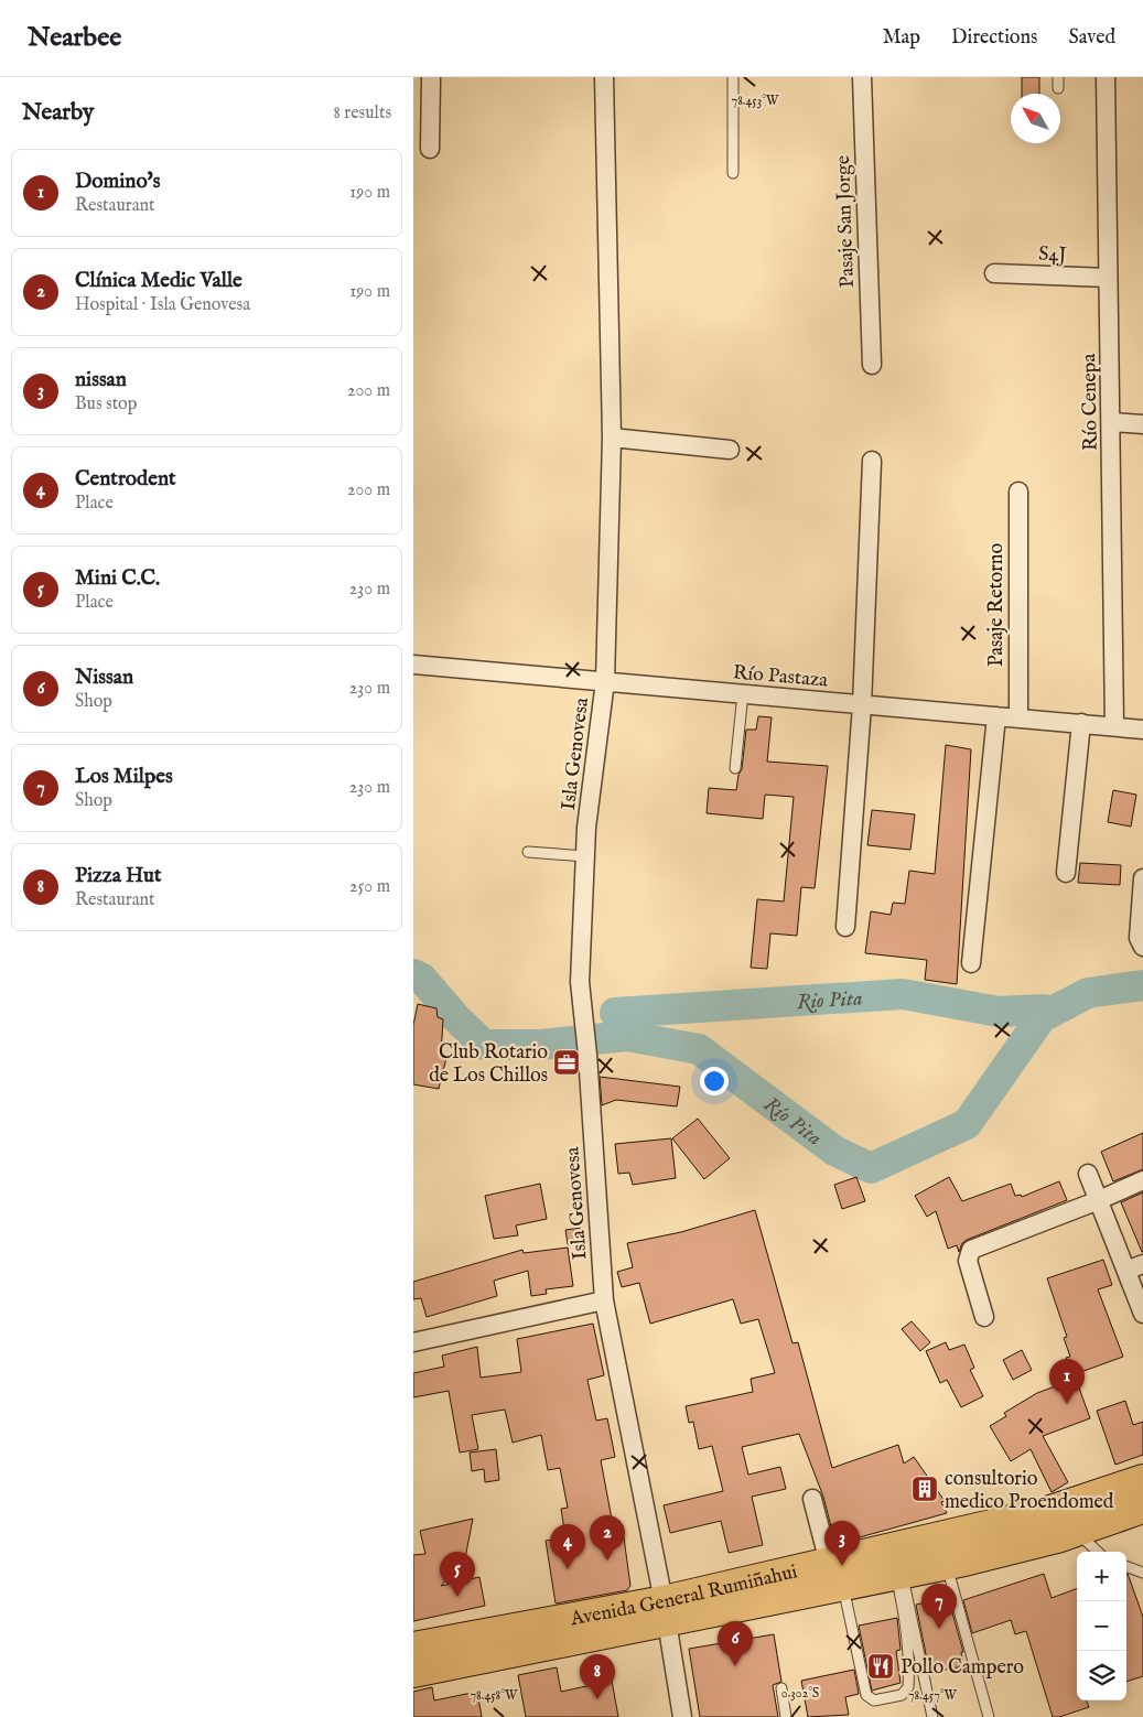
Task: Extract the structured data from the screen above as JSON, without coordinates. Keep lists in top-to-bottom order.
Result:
{
  "streets": {
    "highway": ["Avenida General Rumiñahui"],
    "street": [
      "Pasaje San Jorge",
      "S4J",
      "Río Cenepa",
      "Pasaje Retorno",
      "Río Pastaza",
      "Isla Genovesa"
    ]
  },
  "crossings": [
    ["S4J", "Río Cenepa"],
    ["Río Cenepa", "Río Pastaza"],
    ["Pasaje Retorno", "Río Pastaza"],
    ["Río Pastaza", "Isla Genovesa"],
    ["Isla Genovesa", "Avenida General Rumiñahui"]
  ],
  "water": ["Rio Pita", "Río Pita"],
  "places": {
    "office": ["Club Rotario de Los Chillos"],
    "building": ["consultorio medico Proendomed"],
    "restaurant": ["Pollo Campero"]
  },
  "north": "top left",
  "page": {
    "header": "Nearbee",
    "nav": ["Map", "Directions", "Saved"],
    "heading": ["Nearby", "8 results"],
    "list": [
      {
        "mark": "1",
        "name": "Domino's",
        "note": "Restaurant",
        "value": "190 m"
      },
      {
        "mark": "2",
        "name": "Clínica Medic Valle",
        "note": "Hospital · Isla Genovesa",
        "value": "190 m"
      },
      {
        "mark": "3",
        "name": "nissan",
        "note": "Bus stop",
        "value": "200 m"
      },
      {
        "mark": "4",
        "name": "Centrodent",
        "note": "Place",
        "value": "200 m"
      },
      {
        "mark": "5",
        "name": "Mini C.C.",
        "note": "Place",
        "value": "230 m"
      },
      {
        "mark": "6",
        "name": "Nissan",
        "note": "Shop",
        "value": "230 m"
      },
      {
        "mark": "7",
        "name": "Los Milpes",
        "note": "Shop",
        "value": "230 m"
      },
      {
        "mark": "8",
        "name": "Pizza Hut",
        "note": "Restaurant",
        "value": "250 m"
      }
    ],
    "pins": [
      "1",
      "2",
      "3",
      "4",
      "5",
      "7",
      "6",
      "8"
    ],
    "map_buttons": ["+", "−"]
  },
  "coordinates": [
    "78.453°W",
    "0.302°S",
    "78.458°W",
    "78.457°W"
  ]
}
